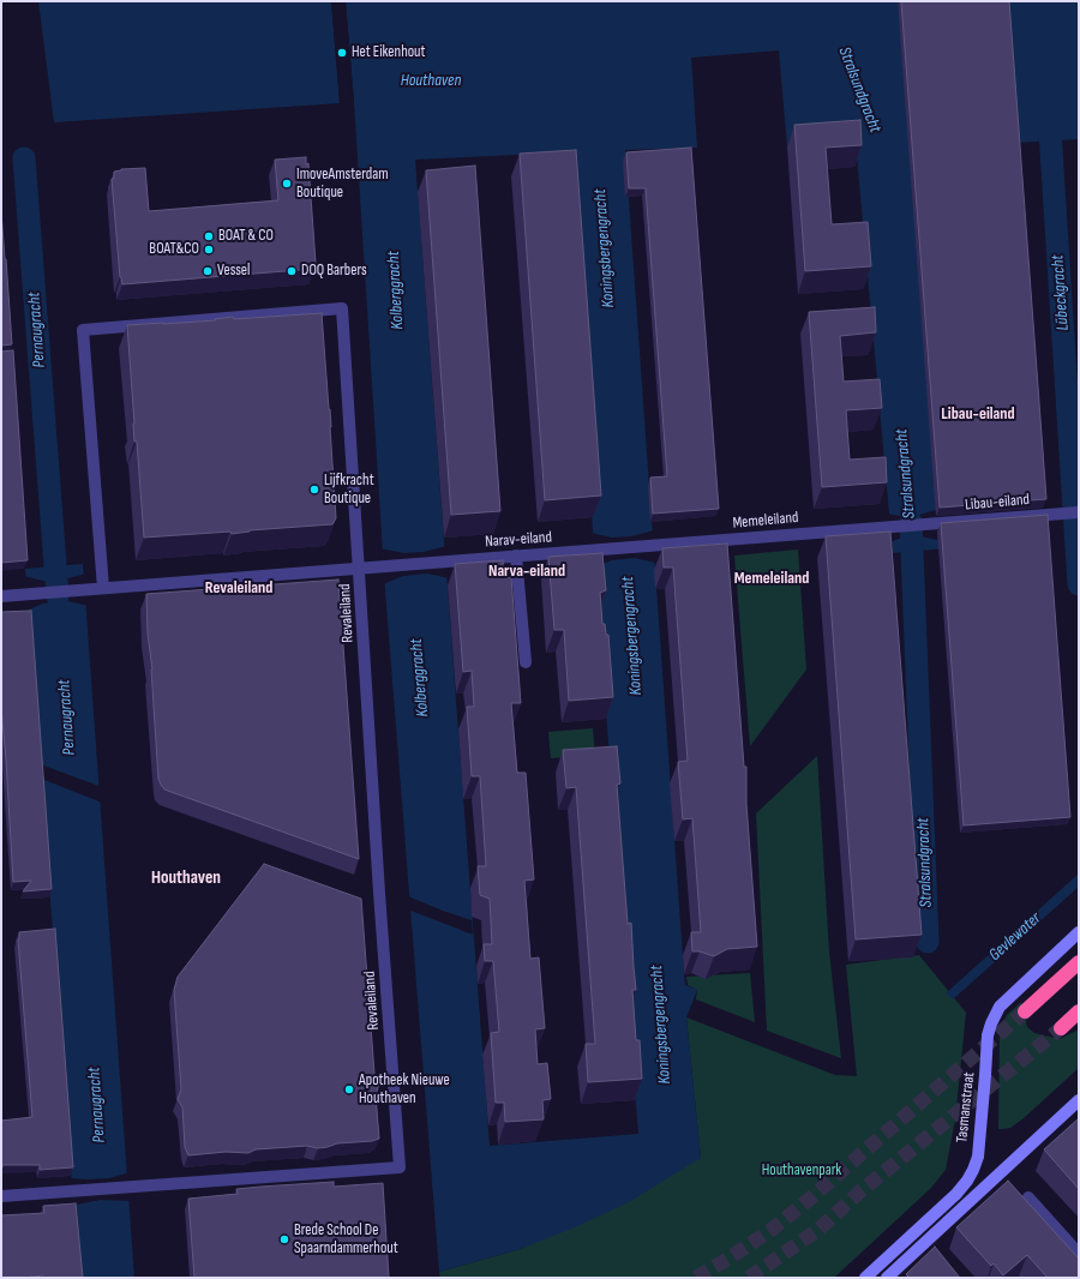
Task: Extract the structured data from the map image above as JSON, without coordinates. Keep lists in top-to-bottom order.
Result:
{
  "streets": {
    "street": [
      "Libau-eiland",
      "Memeleiland",
      "Narav-eiland",
      "Revaleiland",
      "Tasmanstraat"
    ]
  },
  "crossings": [
    ["Libau-eiland", "Memeleiland"],
    ["Memeleiland", "Narav-eiland"],
    ["Narav-eiland", "Revaleiland"]
  ],
  "districts": [
    "Libau-eiland",
    "Narva-eiland",
    "Memeleiland",
    "Revaleiland",
    "Houthaven"
  ],
  "water": [
    "Houthaven",
    "Stralsundgracht",
    "Koningsbergengracht",
    "Kolberggracht",
    "Lübeckgracht",
    "Pernaugracht",
    "Gevlewater"
  ],
  "parks": ["Houthavenpark"],
  "places": [
    "Het Eikenhout",
    "ImoveAmsterdam Boutique",
    "BOAT & CO",
    "BOAT&CO",
    "Vessel",
    "DOQ Barbers",
    "Lijfkracht Boutique",
    "Apotheek Nieuwe Houthaven",
    "Brede School De Spaarndammerhout"
  ]
}
